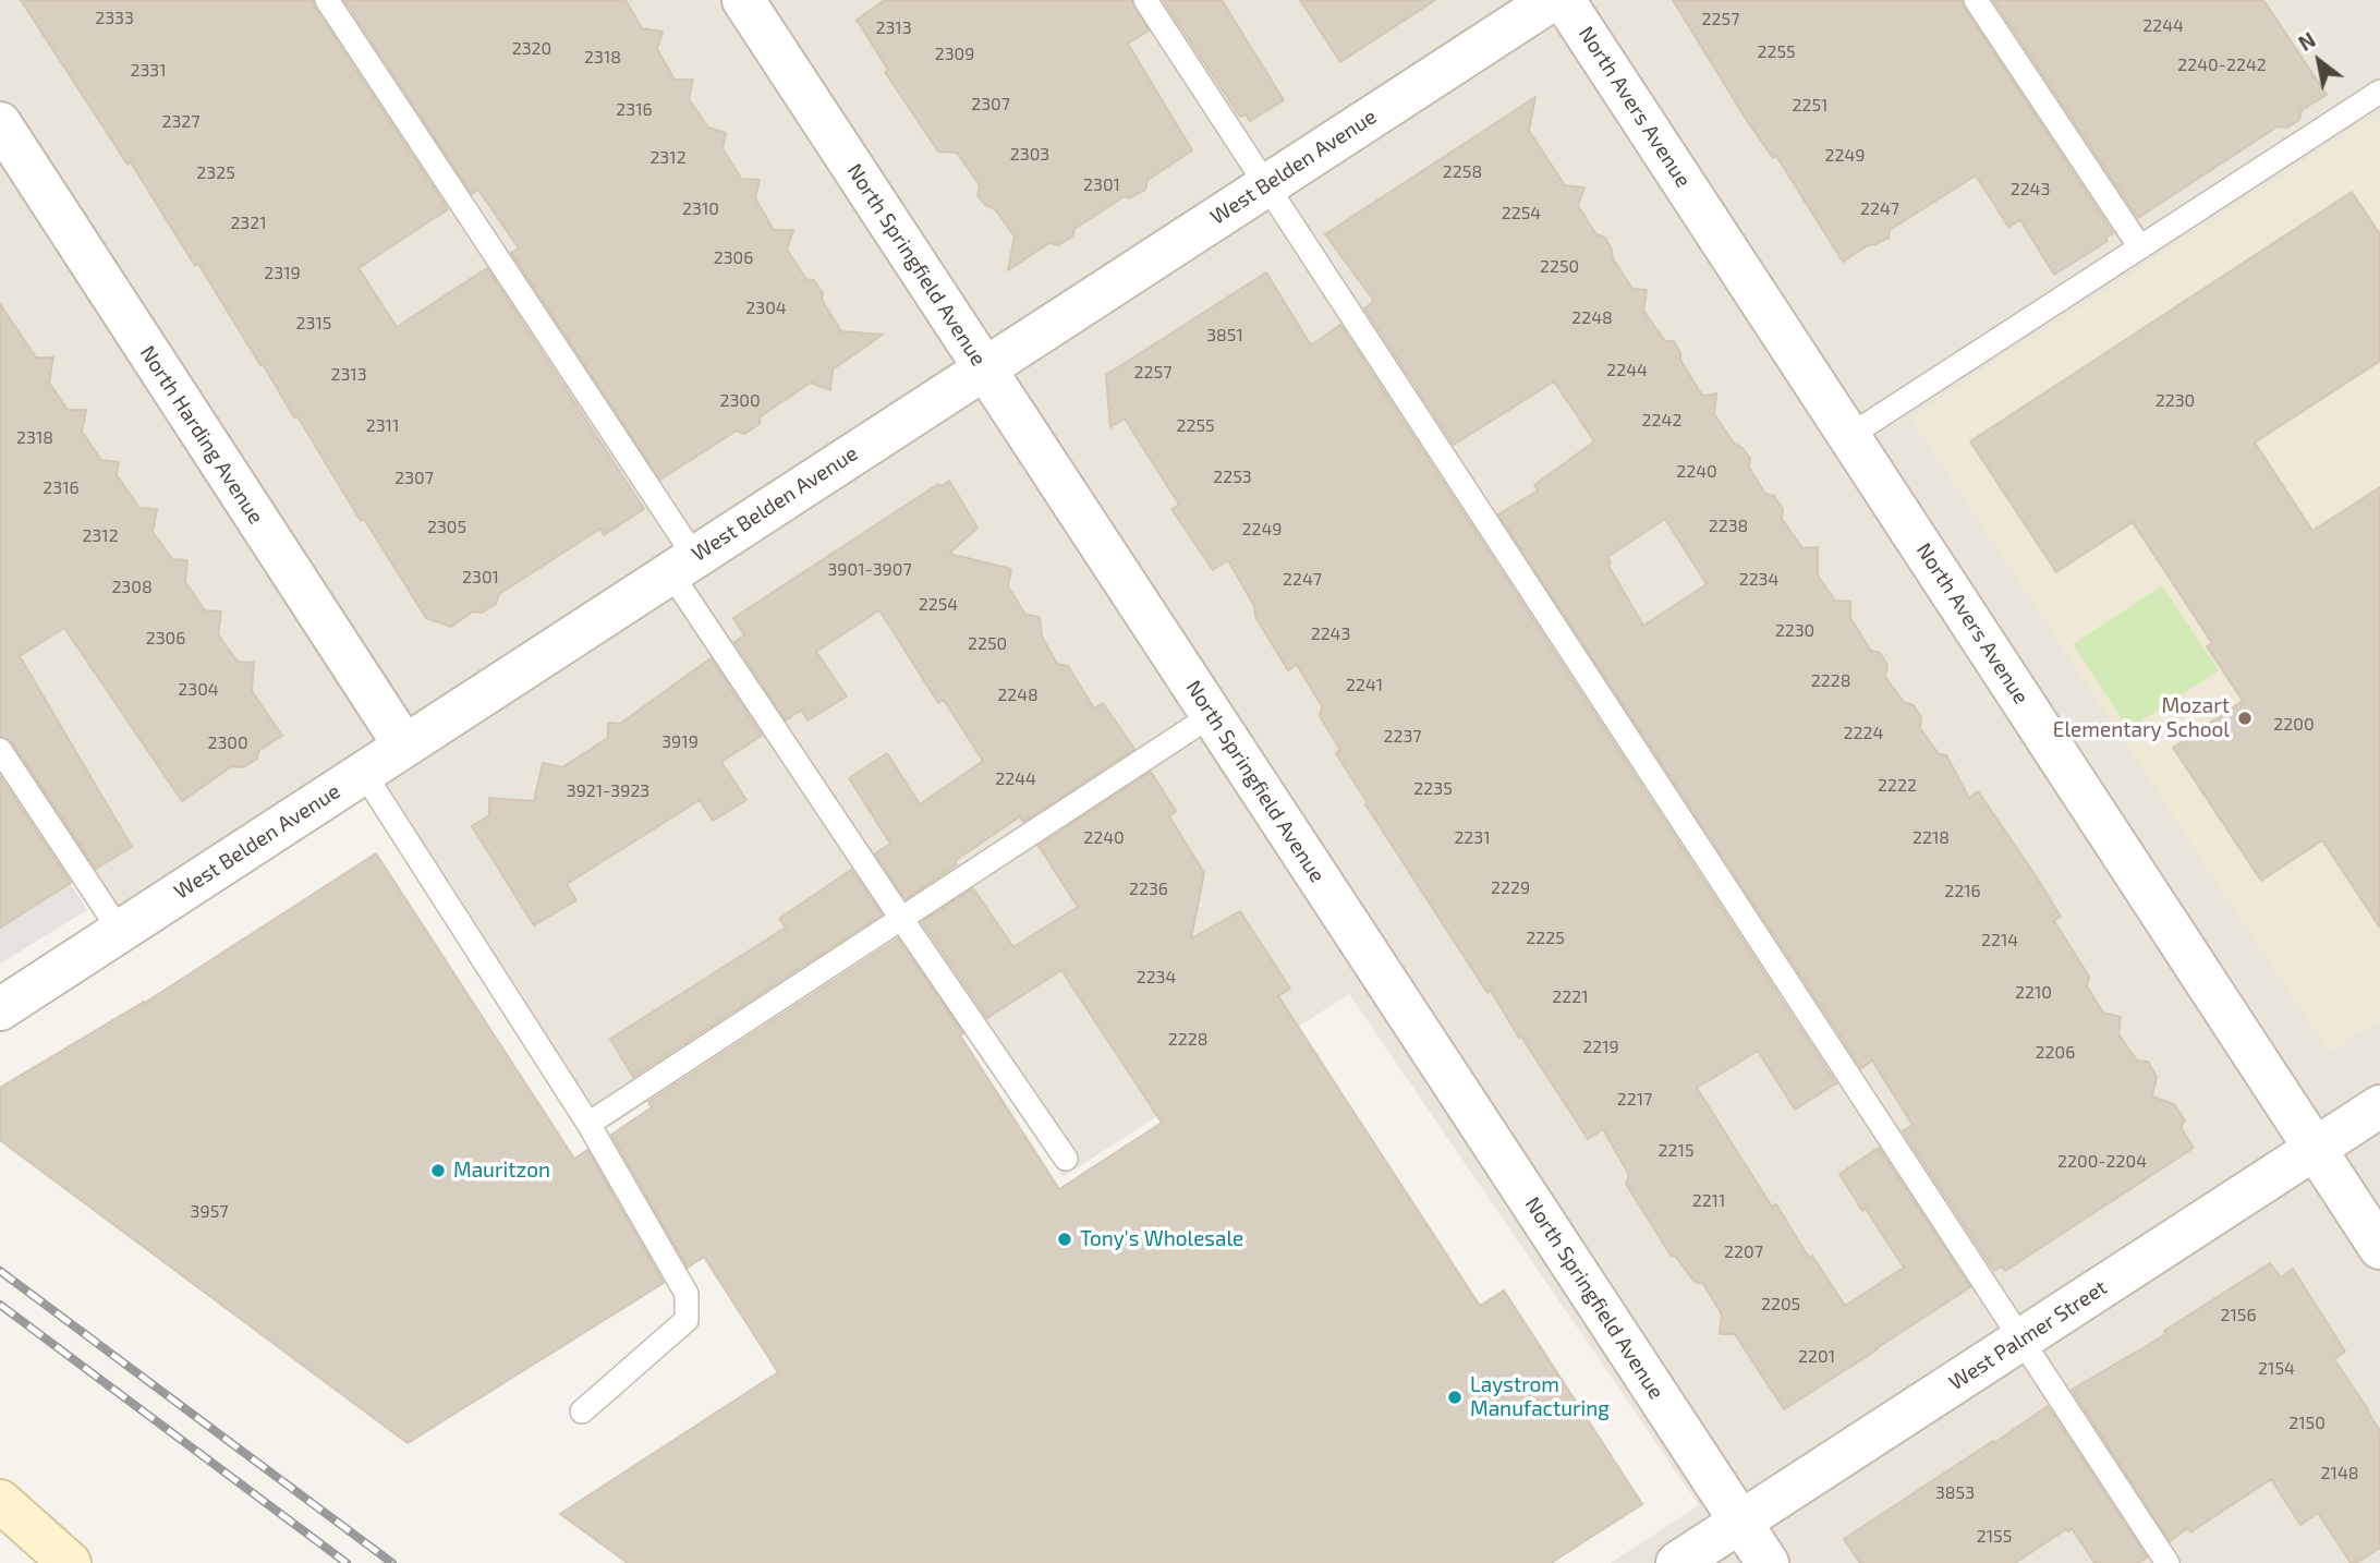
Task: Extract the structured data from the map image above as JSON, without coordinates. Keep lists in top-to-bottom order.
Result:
{
  "streets": {
    "street": [
      "North Avers Avenue",
      "West Belden Avenue",
      "North Springfield Avenue",
      "North Harding Avenue",
      "West Palmer Street"
    ]
  },
  "crossings": [
    ["North Avers Avenue", "West Palmer Street"],
    ["West Belden Avenue", "North Springfield Avenue"],
    ["West Belden Avenue", "North Harding Avenue"],
    ["North Springfield Avenue", "West Palmer Street"]
  ],
  "places": [
    "Mozart Elementary School",
    "Mauritzon",
    "Tony's Wholesale",
    "Laystrom Manufacturing"
  ],
  "house_numbers": [
    "2333",
    "2257",
    "2244",
    "2313",
    "2320",
    "2255",
    "2309",
    "2318",
    "2240-2242",
    "2331",
    "2307",
    "2251",
    "2316",
    "2327",
    "2303",
    "2249",
    "2312",
    "2258",
    "2325",
    "2301",
    "2243",
    "2310",
    "2247",
    "2254",
    "2321",
    "2306",
    "2250",
    "2319",
    "2304",
    "2248",
    "2315",
    "3851",
    "2244",
    "2257",
    "2313",
    "2300",
    "2230",
    "2242",
    "2311",
    "2255",
    "2318",
    "2240",
    "2253",
    "2307",
    "2316",
    "2238",
    "2305",
    "2249",
    "2312",
    "3901-3907",
    "2301",
    "2247",
    "2234",
    "2308",
    "2254",
    "2230",
    "2243",
    "2306",
    "2250",
    "2228",
    "2241",
    "2304",
    "2248",
    "2200",
    "2224",
    "2237",
    "3919",
    "2300",
    "2244",
    "2222",
    "2235",
    "3921-3923",
    "2240",
    "2231",
    "2218",
    "2229",
    "2236",
    "2216",
    "2225",
    "2214",
    "2234",
    "2210",
    "2221",
    "2228",
    "2219",
    "2206",
    "2217",
    "2215",
    "2200-2204",
    "2211",
    "3957",
    "2207",
    "2205",
    "2156",
    "2201",
    "2154",
    "2150",
    "2148",
    "3853",
    "2155"
  ],
  "north": "top left"
}
